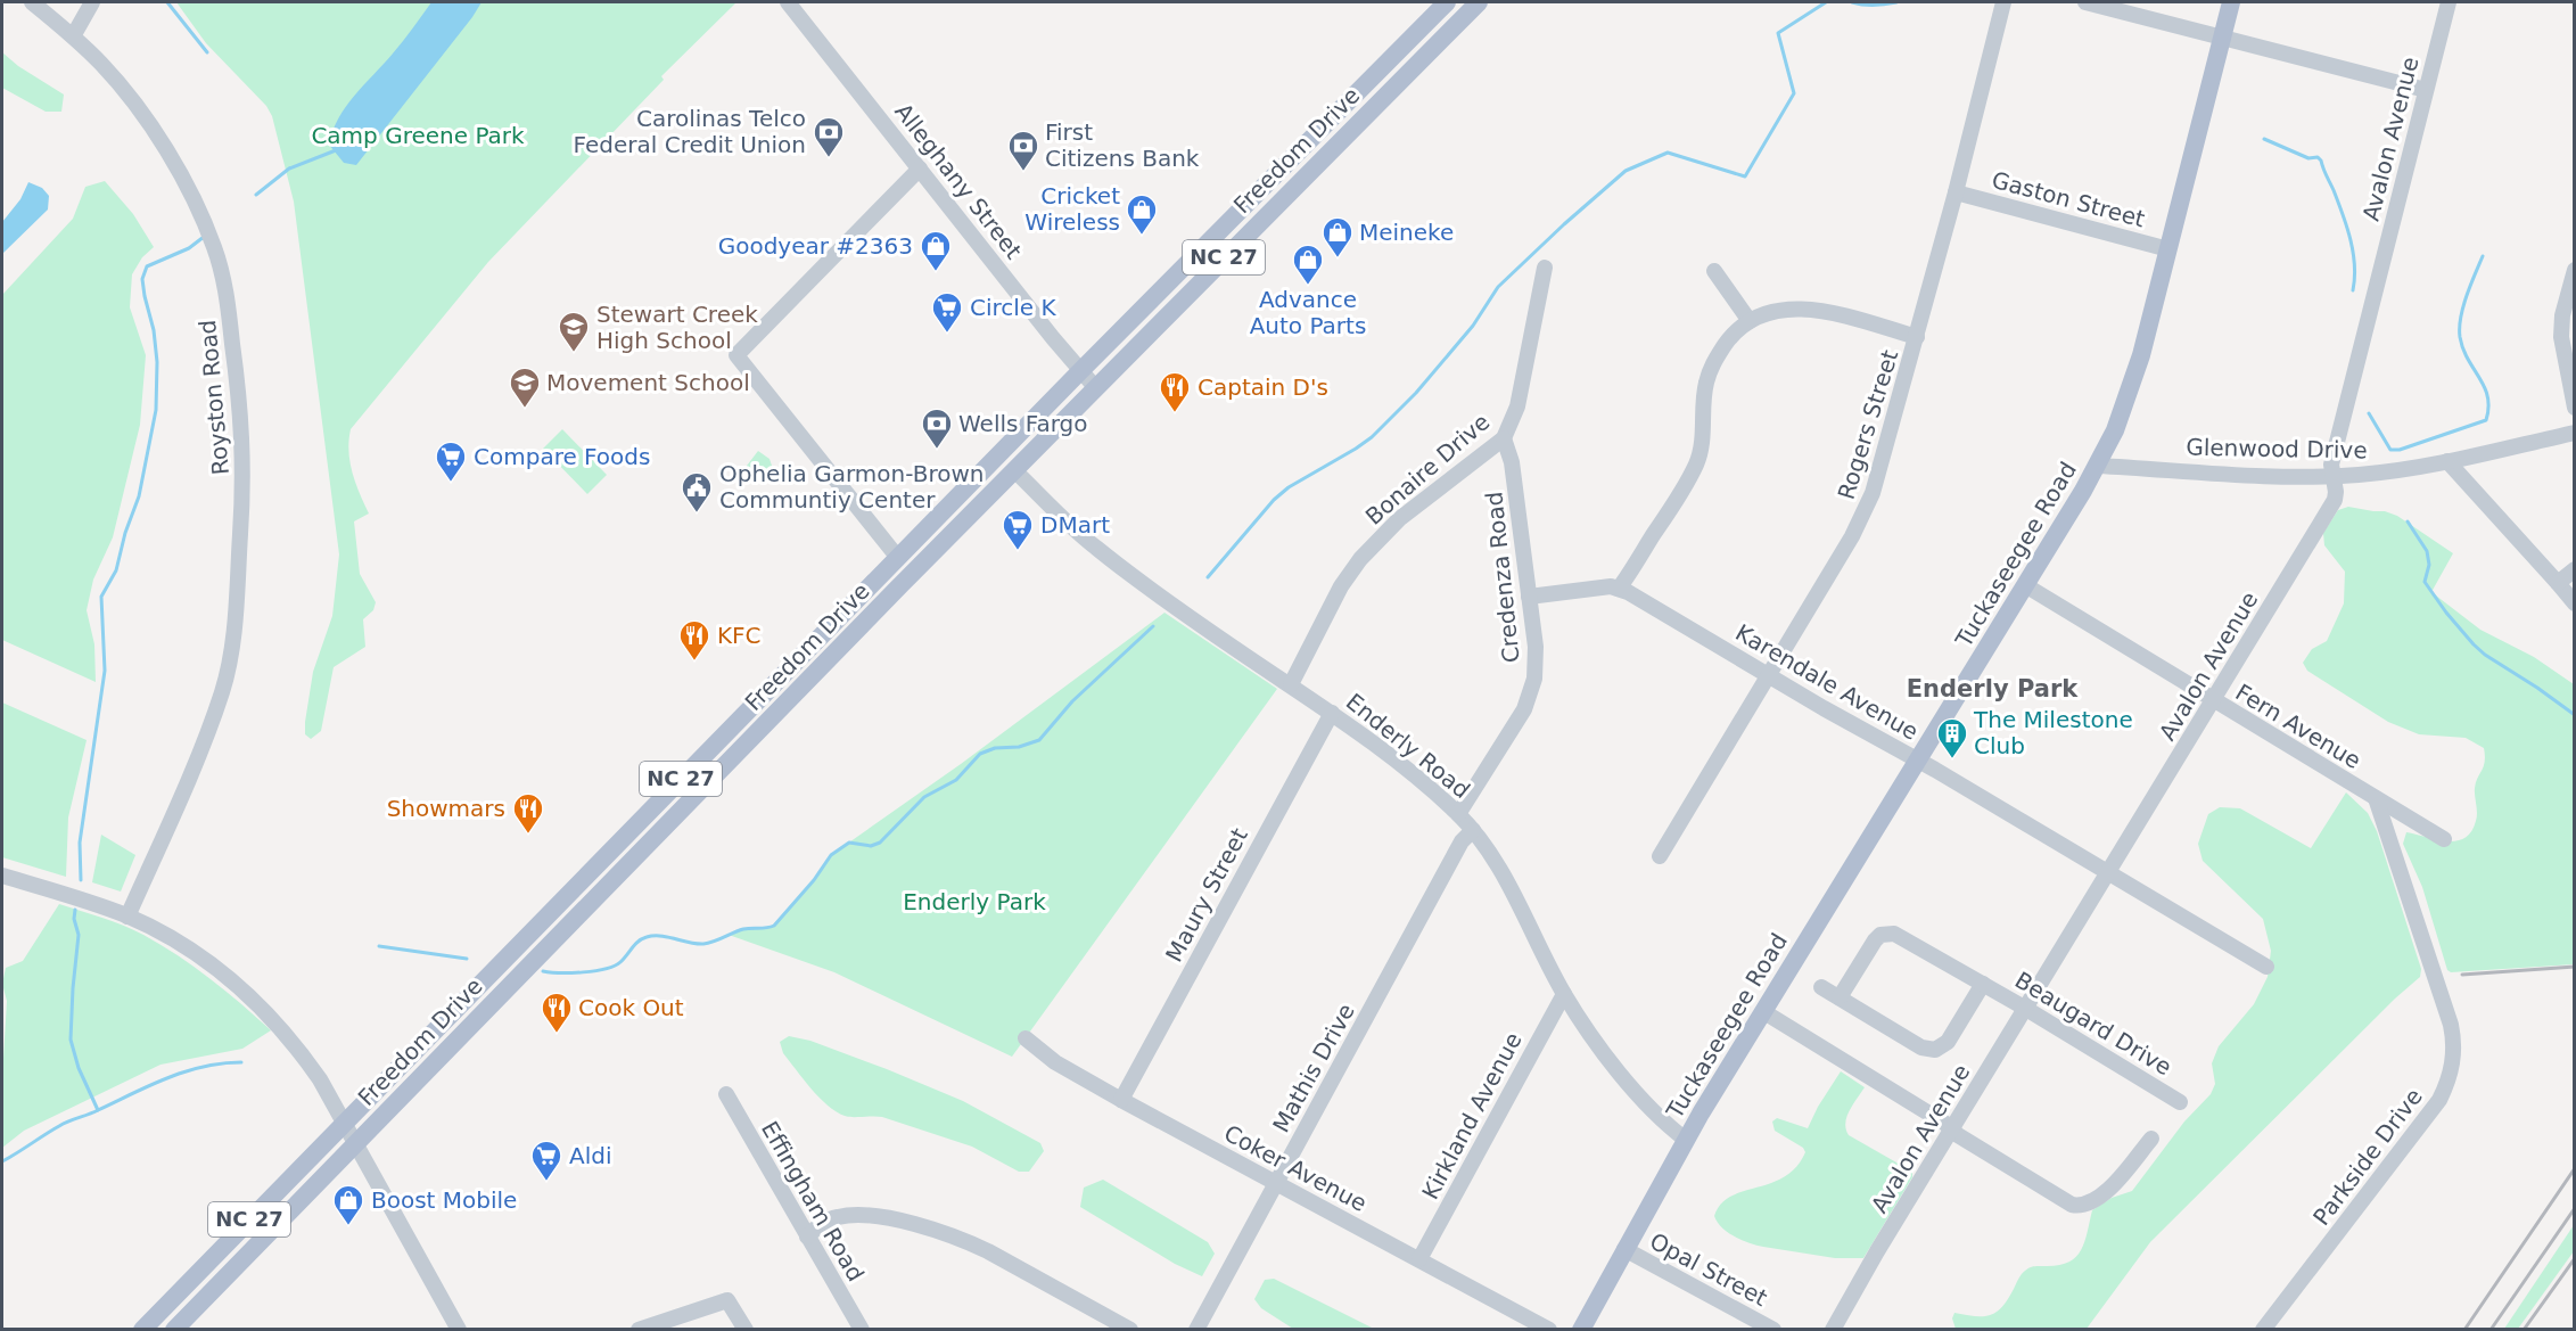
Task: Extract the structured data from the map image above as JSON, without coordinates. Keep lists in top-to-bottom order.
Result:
{
  "streets": {
    "main road": ["Freedom Drive", "NC 27", "Tuckaseegee Road"],
    "street": [
      "Avalon Avenue",
      "Alleghany Street",
      "Gaston Street",
      "Royston Road",
      "Rogers Street",
      "Glenwood Drive",
      "Bonaire Drive",
      "Credenza Road",
      "Karendale Avenue",
      "Fern Avenue",
      "Enderly Road",
      "Maury Street",
      "Beaugard Drive",
      "Mathis Drive",
      "Kirkland Avenue",
      "Parkside Drive",
      "Coker Avenue",
      "Effingham Road",
      "Opal Street"
    ]
  },
  "crossings": [
    ["Avalon Avenue", "Glenwood Drive"],
    ["Avalon Avenue", "Karendale Avenue"],
    ["Avalon Avenue", "Fern Avenue"],
    ["Avalon Avenue", "Beaugard Drive"],
    ["Freedom Drive", "Alleghany Street"],
    ["Freedom Drive", "Enderly Road"],
    ["Gaston Street", "Rogers Street"],
    ["Gaston Street", "Tuckaseegee Road"],
    ["Rogers Street", "Karendale Avenue"],
    ["Glenwood Drive", "Tuckaseegee Road"],
    ["Bonaire Drive", "Credenza Road"],
    ["Bonaire Drive", "Enderly Road"],
    ["Tuckaseegee Road", "Karendale Avenue"],
    ["Tuckaseegee Road", "Fern Avenue"],
    ["Tuckaseegee Road", "Enderly Road"],
    ["Tuckaseegee Road", "Opal Street"],
    ["Credenza Road", "Enderly Road"],
    ["Fern Avenue", "Parkside Drive"],
    ["Enderly Road", "Maury Street"],
    ["Enderly Road", "Mathis Drive"],
    ["Enderly Road", "Kirkland Avenue"],
    ["Maury Street", "Coker Avenue"],
    ["Mathis Drive", "Coker Avenue"],
    ["Kirkland Avenue", "Coker Avenue"]
  ],
  "districts": ["Enderly Park"],
  "parks": ["Camp Greene Park", "Enderly Park"],
  "places": {
    "bank": ["Carolinas Telco Federal Credit Union", "First Citizens Bank", "Wells Fargo"],
    "shop": [
      "Cricket Wireless",
      "Meineke",
      "Goodyear #2363",
      "Advance Auto Parts",
      "Boost Mobile"
    ],
    "supermarket": [
      "Circle K",
      "Compare Foods",
      "DMart",
      "Aldi"
    ],
    "school or university": ["Stewart Creek High School", "Movement School"],
    "restaurant": [
      "Captain D's",
      "KFC",
      "Showmars",
      "Cook Out"
    ],
    "public building": ["Ophelia Garmon-Brown Communtiy Center"],
    "building": ["The Milestone Club"]
  }
}
